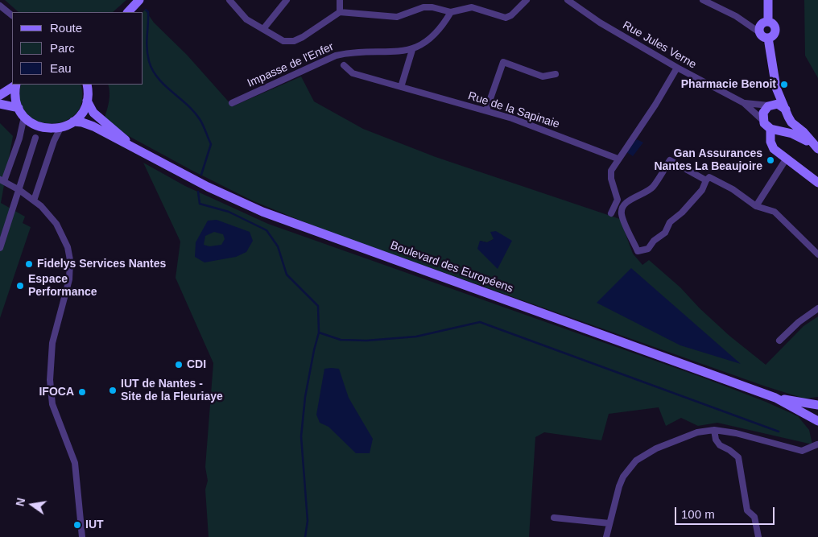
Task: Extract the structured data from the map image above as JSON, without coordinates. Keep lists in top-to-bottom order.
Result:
{
  "streets": {
    "main road": ["Boulevard des Européens"],
    "street": ["Rue Jules Verne", "Impasse de l'Enfer", "Rue de la Sapinaie"]
  },
  "places": [
    "Pharmacie Benoit",
    "Gan Assurances Nantes La Beaujoire",
    "Fidelys Services Nantes",
    "Espace Performance",
    "CDI",
    "IUT de Nantes - Site de la Fleuriaye",
    "IFOCA",
    "IUT"
  ],
  "legend": ["Route", "Parc", "Eau"],
  "scale_bar": "100 m",
  "north": "left"
}
